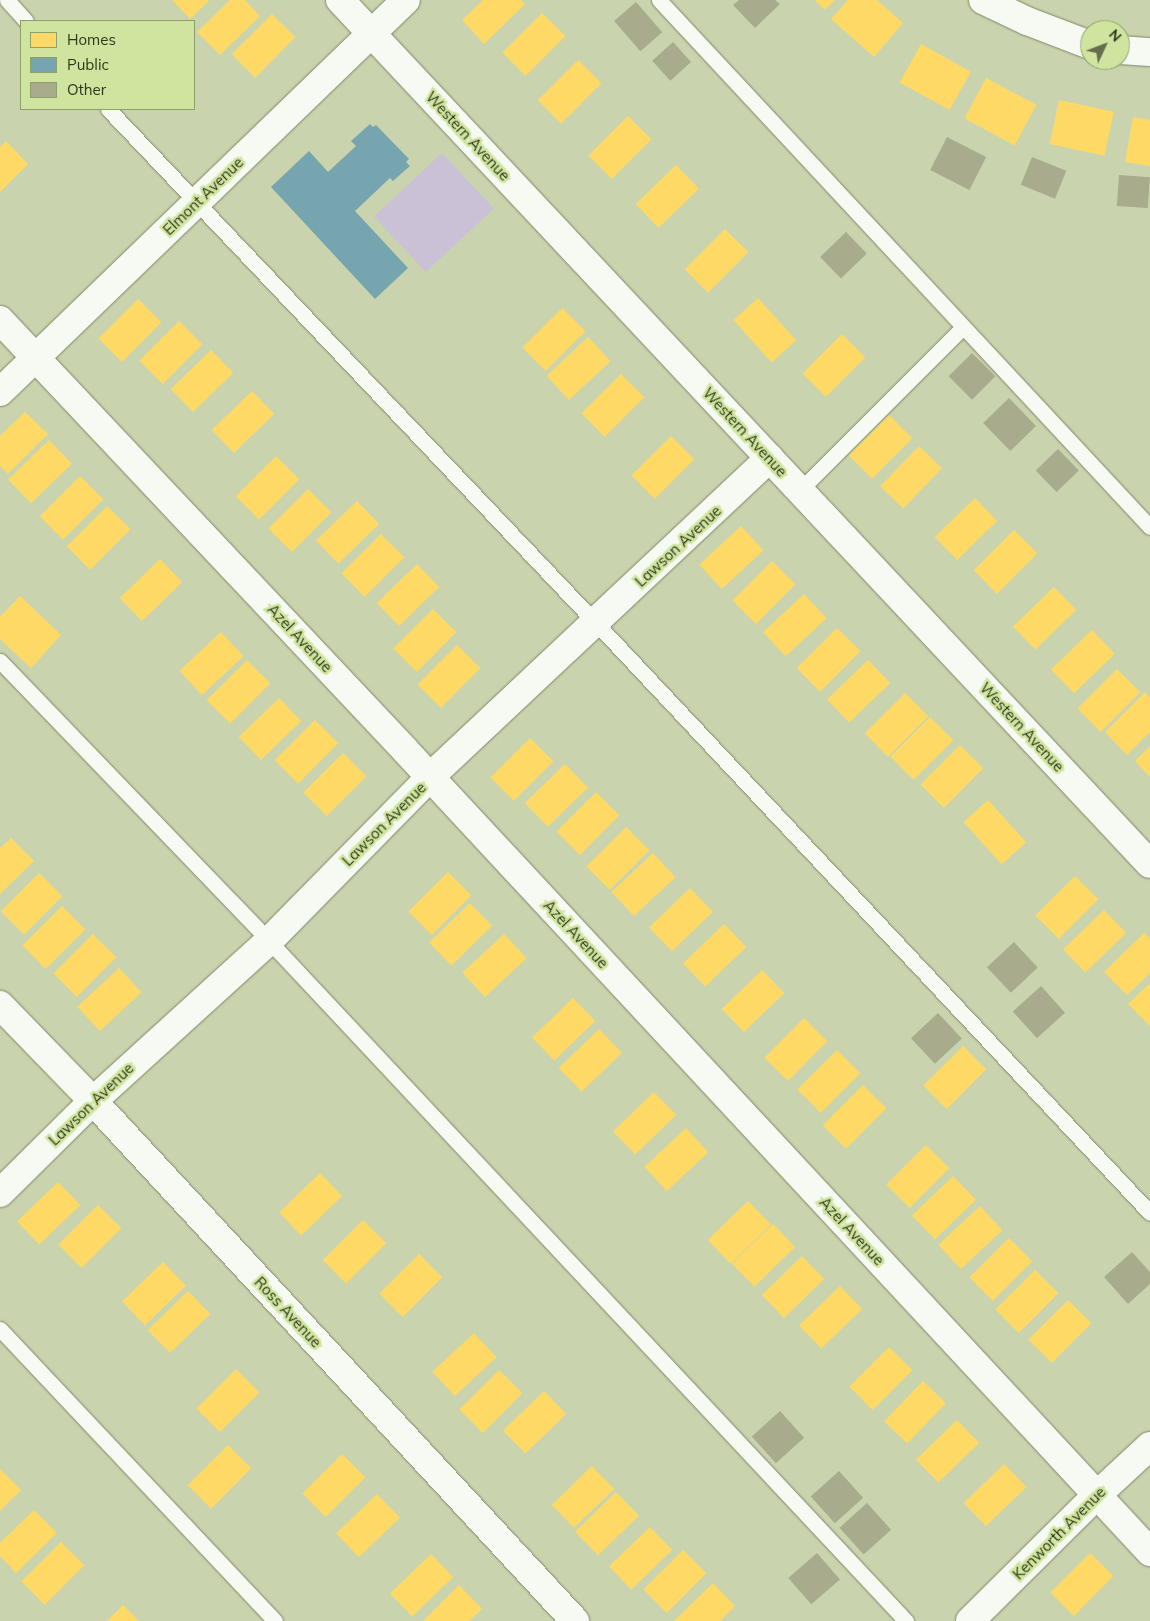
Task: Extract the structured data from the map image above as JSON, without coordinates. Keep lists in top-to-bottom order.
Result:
{
  "streets": {
    "street": [
      "Western Avenue",
      "Elmont Avenue",
      "Lawson Avenue",
      "Azel Avenue",
      "Ross Avenue",
      "Kenworth Avenue"
    ]
  },
  "crossings": [
    ["Western Avenue", "Elmont Avenue"],
    ["Western Avenue", "Lawson Avenue"],
    ["Elmont Avenue", "Azel Avenue"],
    ["Lawson Avenue", "Azel Avenue"],
    ["Lawson Avenue", "Ross Avenue"],
    ["Azel Avenue", "Kenworth Avenue"]
  ],
  "legend": ["Homes", "Public", "Other"],
  "north": "top right"
}
